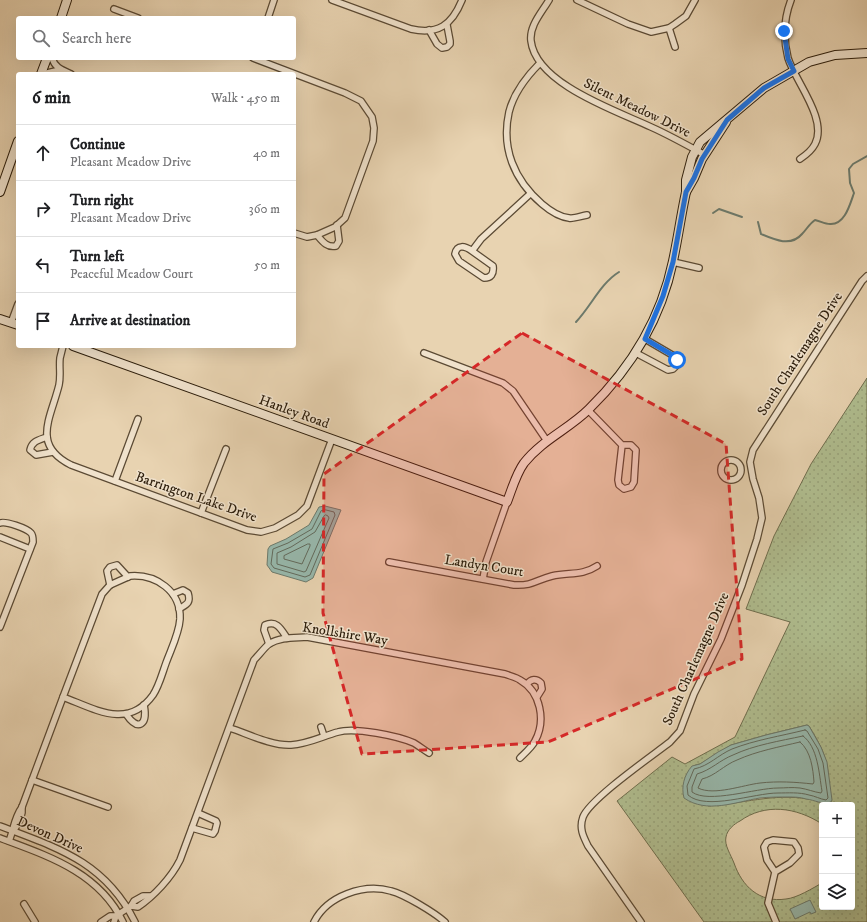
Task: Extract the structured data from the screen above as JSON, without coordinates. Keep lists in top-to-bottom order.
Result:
{
  "streets": {
    "street": [
      "Silent Meadow Drive",
      "South Charlemagne Drive",
      "Hanley Road",
      "Barrington Lake Drive",
      "Landyn Court",
      "Knollshire Way",
      "Devon Drive"
    ]
  },
  "crossings": [
    ["Hanley Road", "Barrington Lake Drive"],
    ["Knollshire Way", "Devon Drive"]
  ],
  "page": {
    "search": "Search here",
    "heading": ["6 min", "Walk · 450 m"],
    "list": [
      ["Continue", "Pleasant Meadow Drive", "40 m"],
      ["Turn right", "Pleasant Meadow Drive", "360 m"],
      ["Turn left", "Peaceful Meadow Court", "50 m"],
      "Arrive at destination"
    ],
    "map_buttons": ["+", "−"]
  }
}
